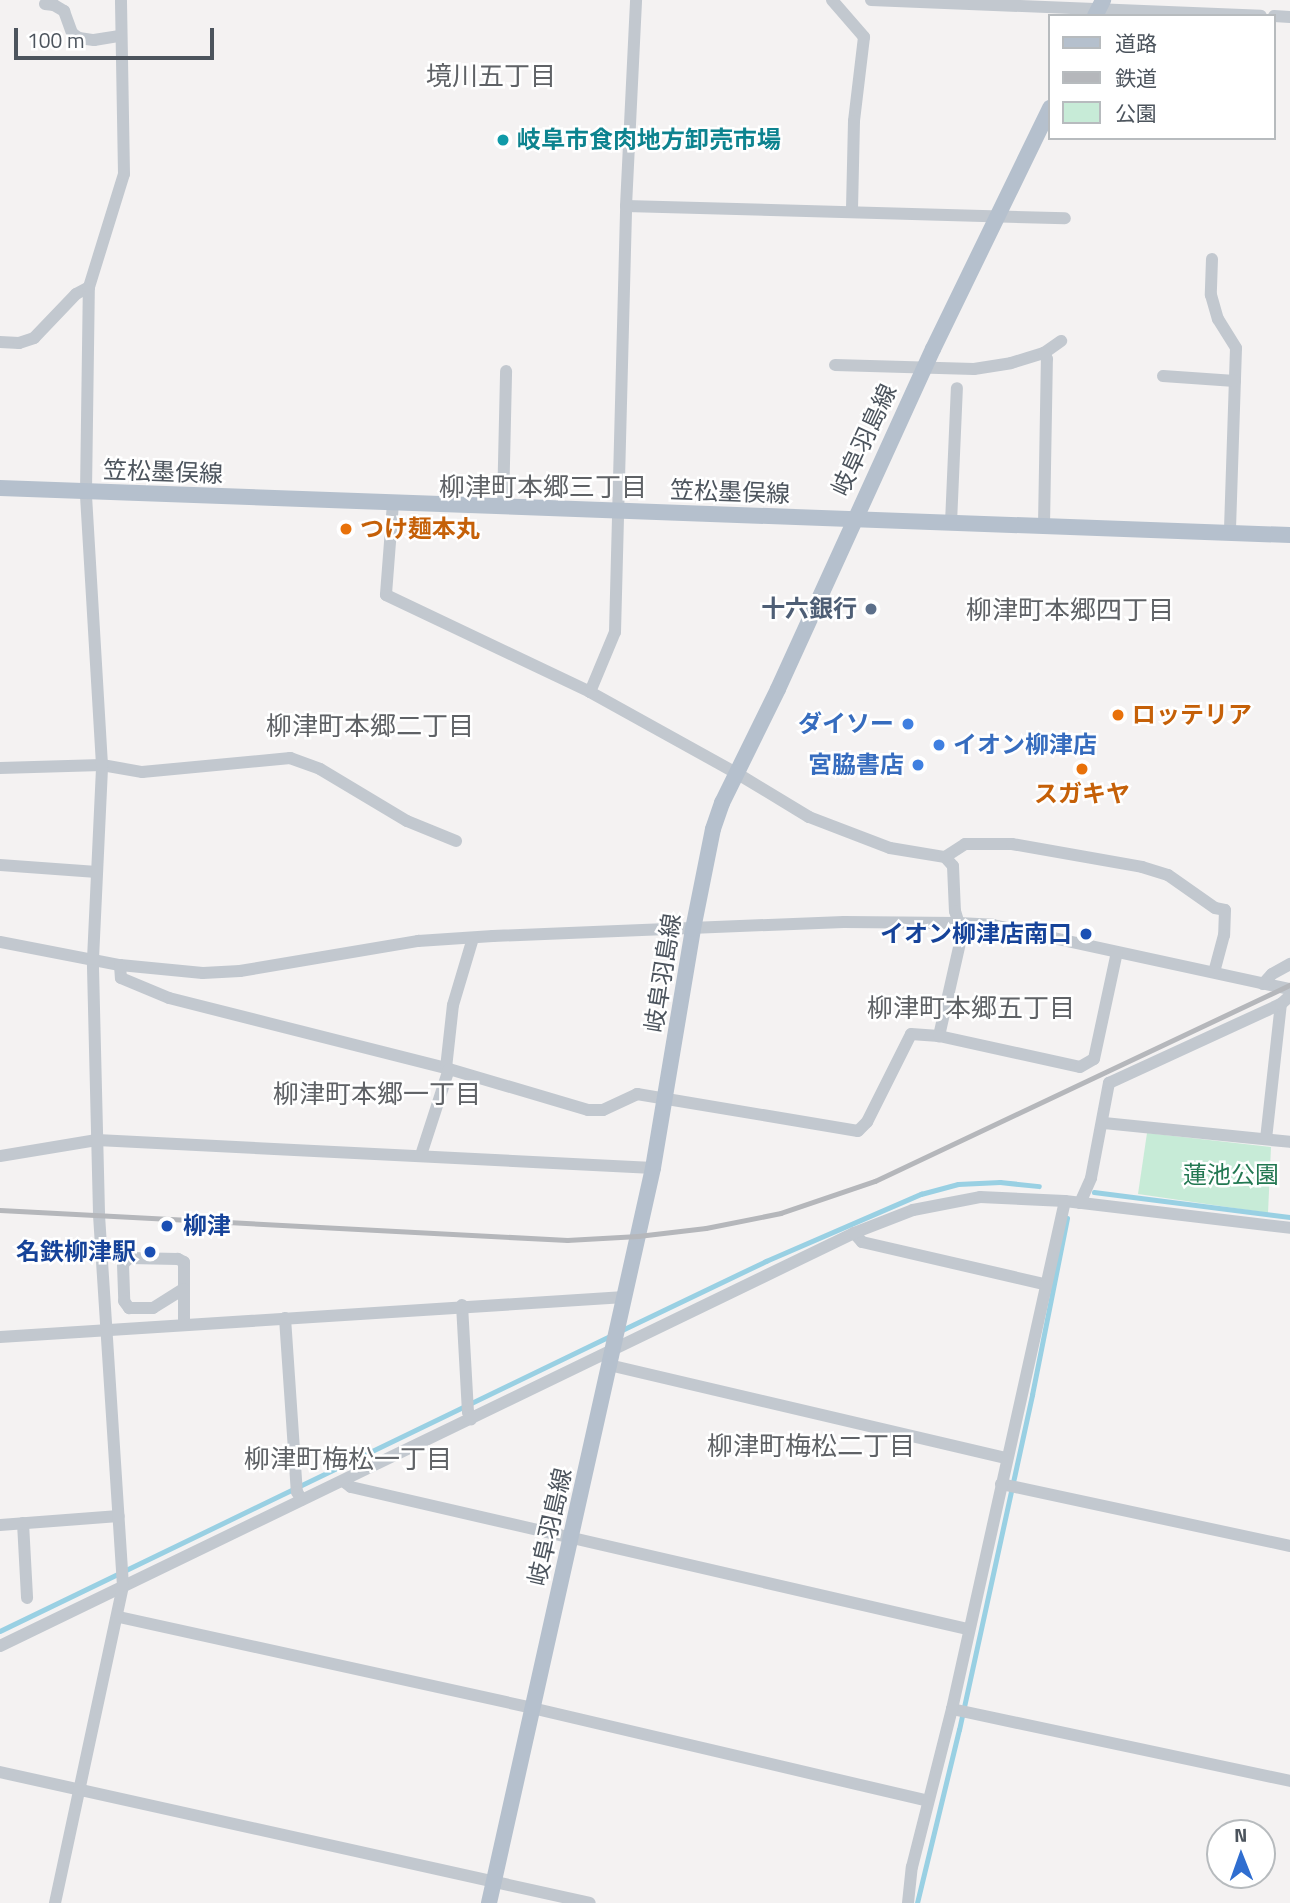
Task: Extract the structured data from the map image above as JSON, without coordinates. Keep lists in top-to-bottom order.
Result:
{
  "streets": {
    "main road": ["岐阜羽島線", "笠松墨俣線"]
  },
  "crossings": [
    ["岐阜羽島線", "笠松墨俣線"]
  ],
  "districts": [
    "境川五丁目",
    "柳津町本郷三丁目",
    "柳津町本郷四丁目",
    "柳津町本郷二丁目",
    "柳津町本郷五丁目",
    "柳津町本郷一丁目",
    "柳津町梅松二丁目",
    "柳津町梅松一丁目"
  ],
  "parks": ["蓮池公園"],
  "places": [
    "岐阜市食肉地方卸売市場",
    "つけ麺本丸",
    "十六銀行",
    "ロッテリア",
    "ダイソー",
    "イオン柳津店",
    "宮脇書店",
    "スガキヤ",
    "イオン柳津店南口",
    "柳津",
    "名鉄柳津駅"
  ],
  "legend": ["道路", "鉄道", "公園"],
  "scale_bar": "100 m",
  "north": "top"
}
